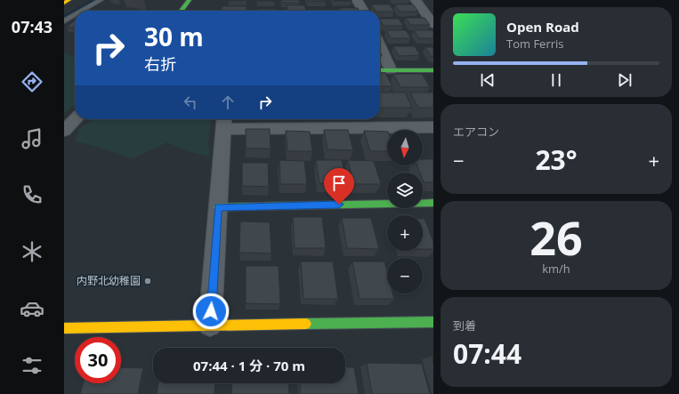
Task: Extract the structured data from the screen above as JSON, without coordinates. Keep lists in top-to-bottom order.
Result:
{
  "places": ["内野北幼稚園"],
  "north": "bottom",
  "page": {
    "tabs": "07:43",
    "turn": ["30 m", "右折"],
    "song": ["Open Road", "Tom Ferris"],
    "tile": [
      "エアコン",
      ["26", "km/h"],
      ["到着", "07:44"]
    ],
    "map_buttons": ["+", "−"],
    "heat": ["−", "23°", "+"],
    "limit": "30",
    "trip": "07:44 · 1 分 · 70 m"
  }
}
